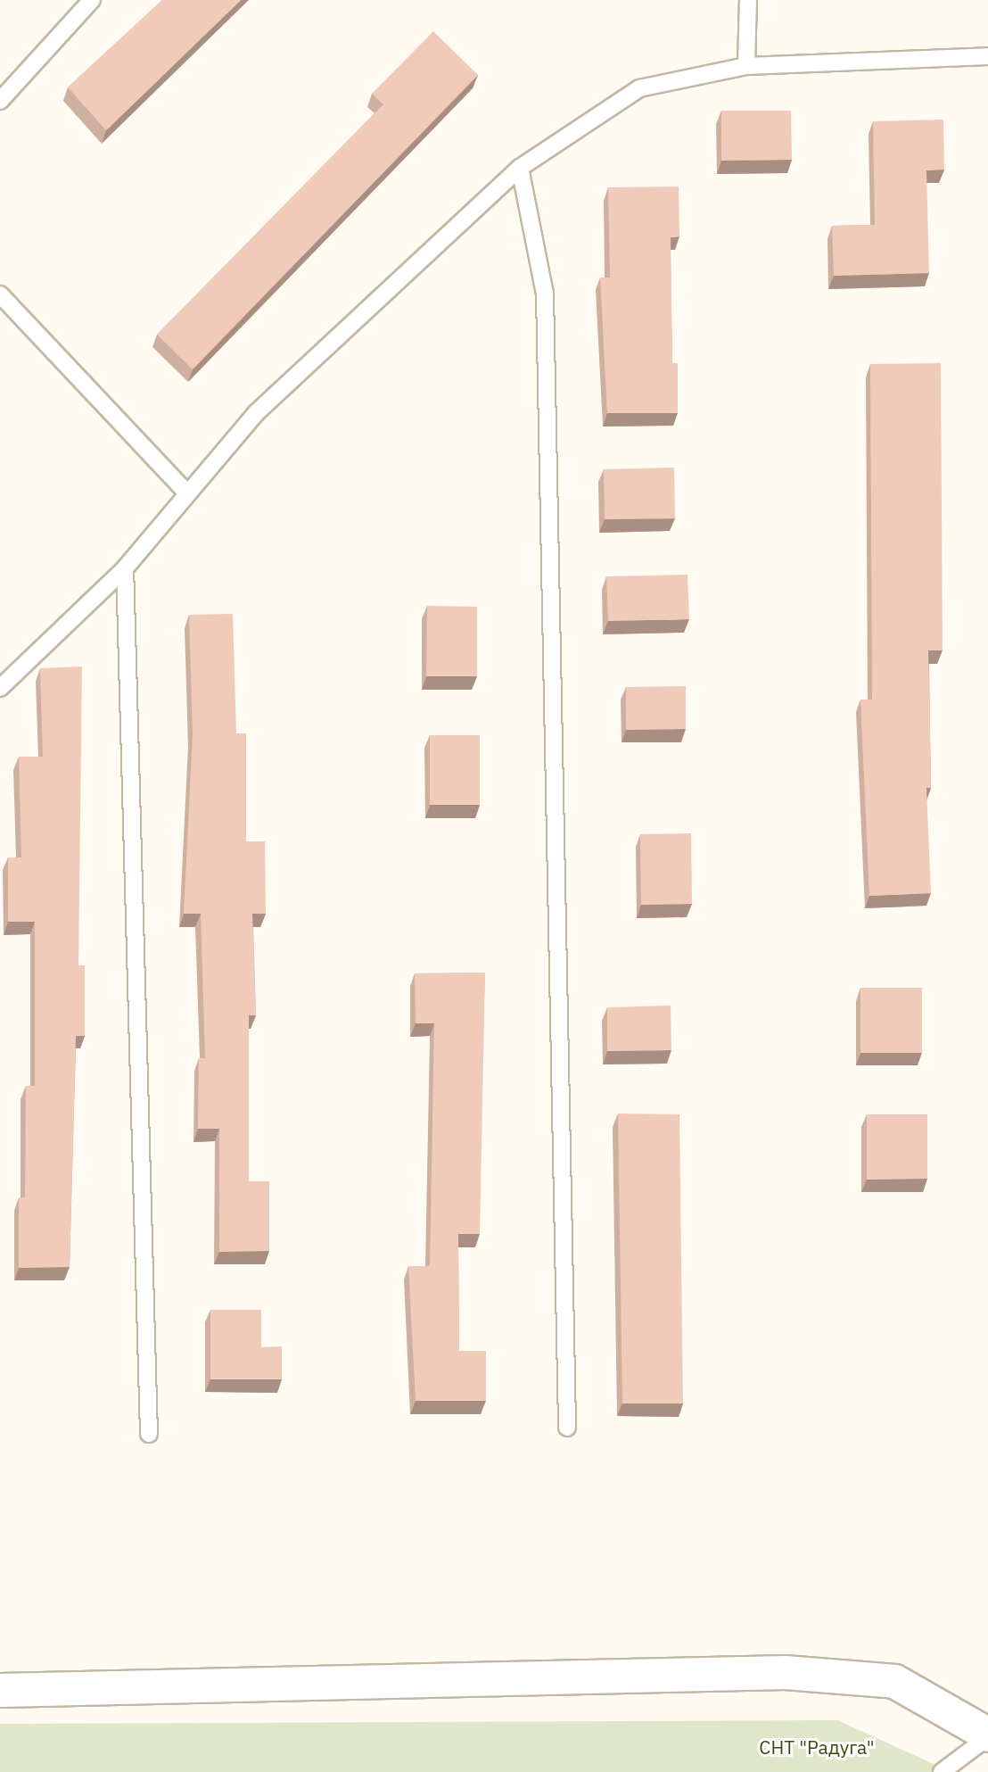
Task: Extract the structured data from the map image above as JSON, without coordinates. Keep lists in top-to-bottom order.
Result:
{
  "parks": ["СНТ \"Радуга\""]
}
